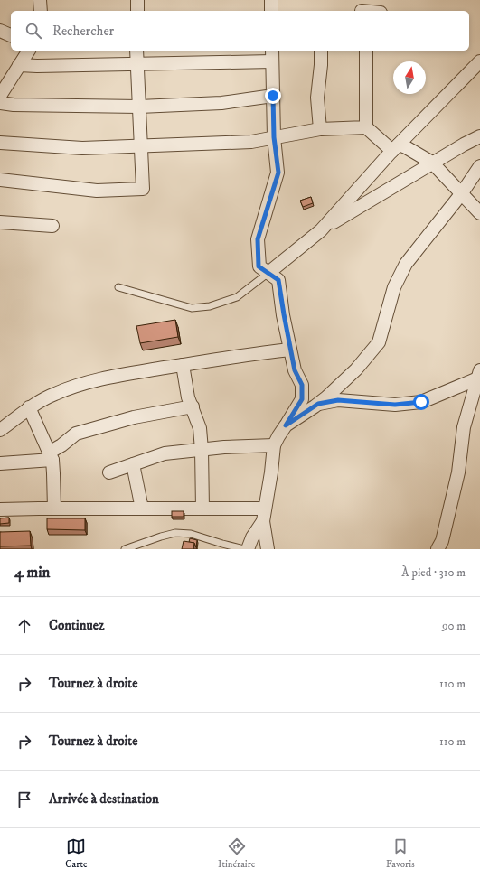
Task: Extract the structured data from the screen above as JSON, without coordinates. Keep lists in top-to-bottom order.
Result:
{
  "north": "top",
  "page": {
    "search": "Rechercher",
    "heading": ["4 min", "À pied · 310 m"],
    "list": [
      ["Continuez", "90 m"],
      ["Tournez à droite", "110 m"],
      ["Tournez à droite", "110 m"],
      "Arrivée à destination"
    ],
    "nav": ["Carte", "Itinéraire", "Favoris"]
  }
}
